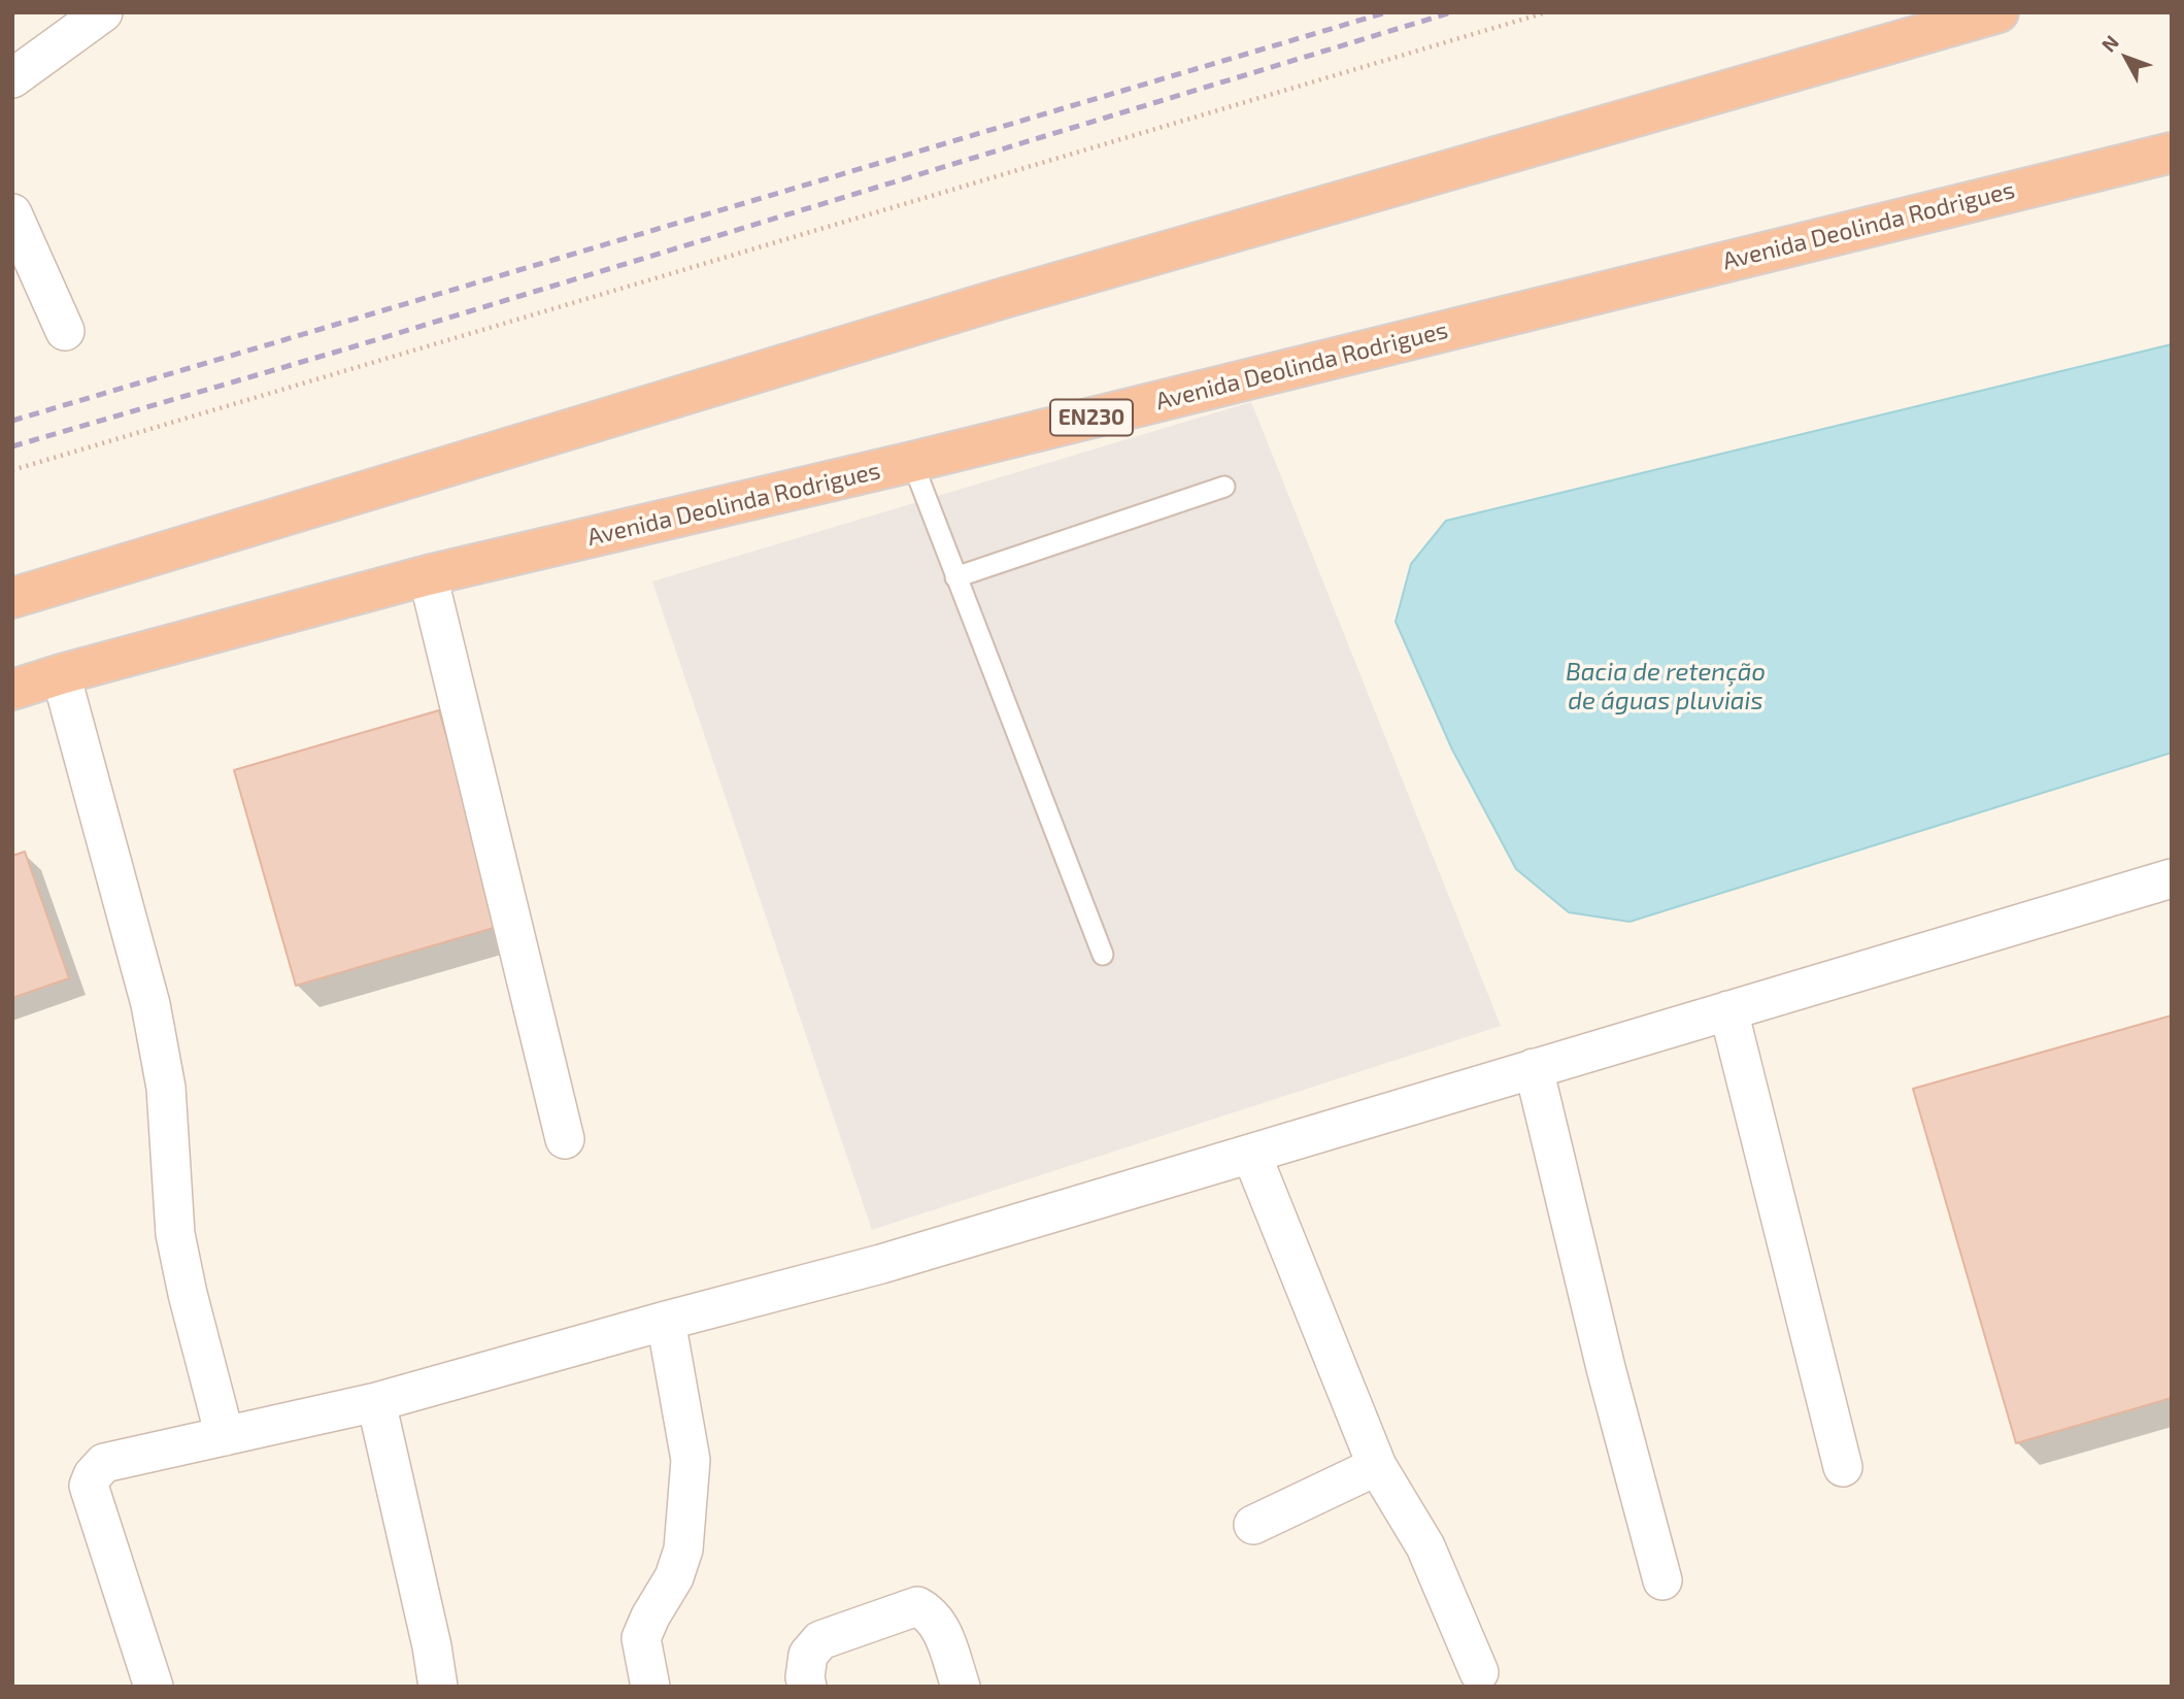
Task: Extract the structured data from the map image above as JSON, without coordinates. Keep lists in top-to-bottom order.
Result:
{
  "streets": {
    "highway": ["Avenida Deolinda Rodrigues", "EN230"]
  },
  "water": ["Bacia de retenção de águas pluviais"],
  "north": "top left"
}
